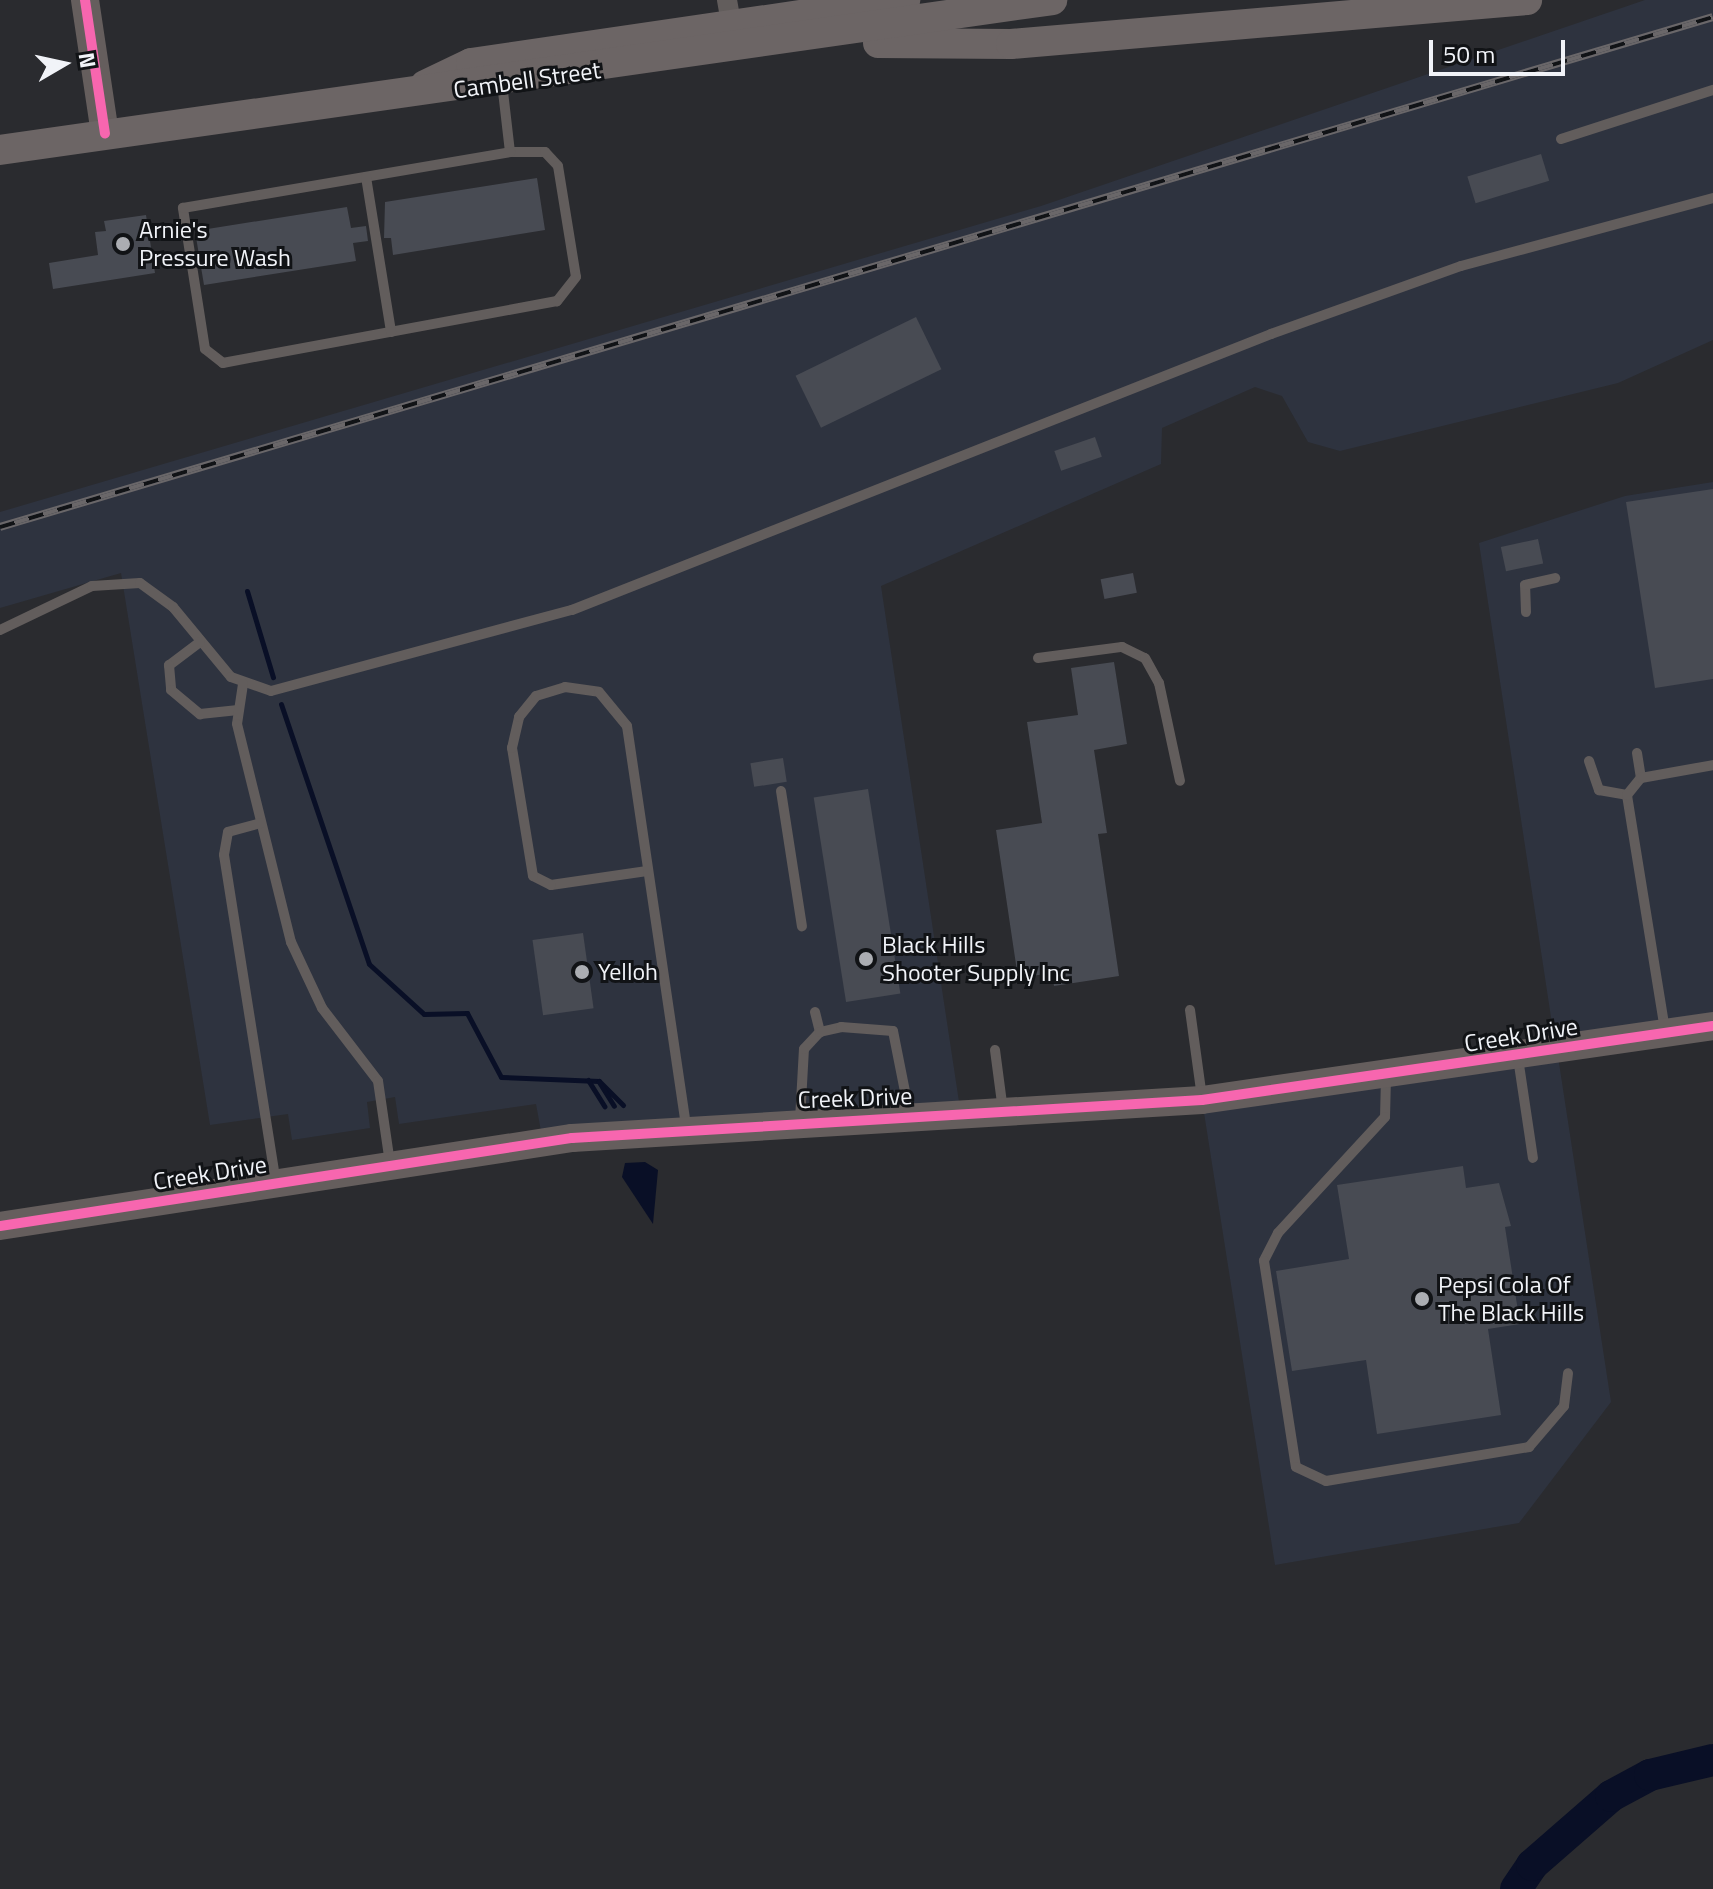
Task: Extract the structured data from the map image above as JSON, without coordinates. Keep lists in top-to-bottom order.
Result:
{
  "streets": {
    "main road": ["Cambell Street"],
    "street": ["Creek Drive"]
  },
  "places": [
    "Arnie's Pressure Wash",
    "Black Hills Shooter Supply Inc",
    "Yelloh",
    "Pepsi Cola Of The Black Hills"
  ],
  "scale_bar": "50 m",
  "north": "right"
}
